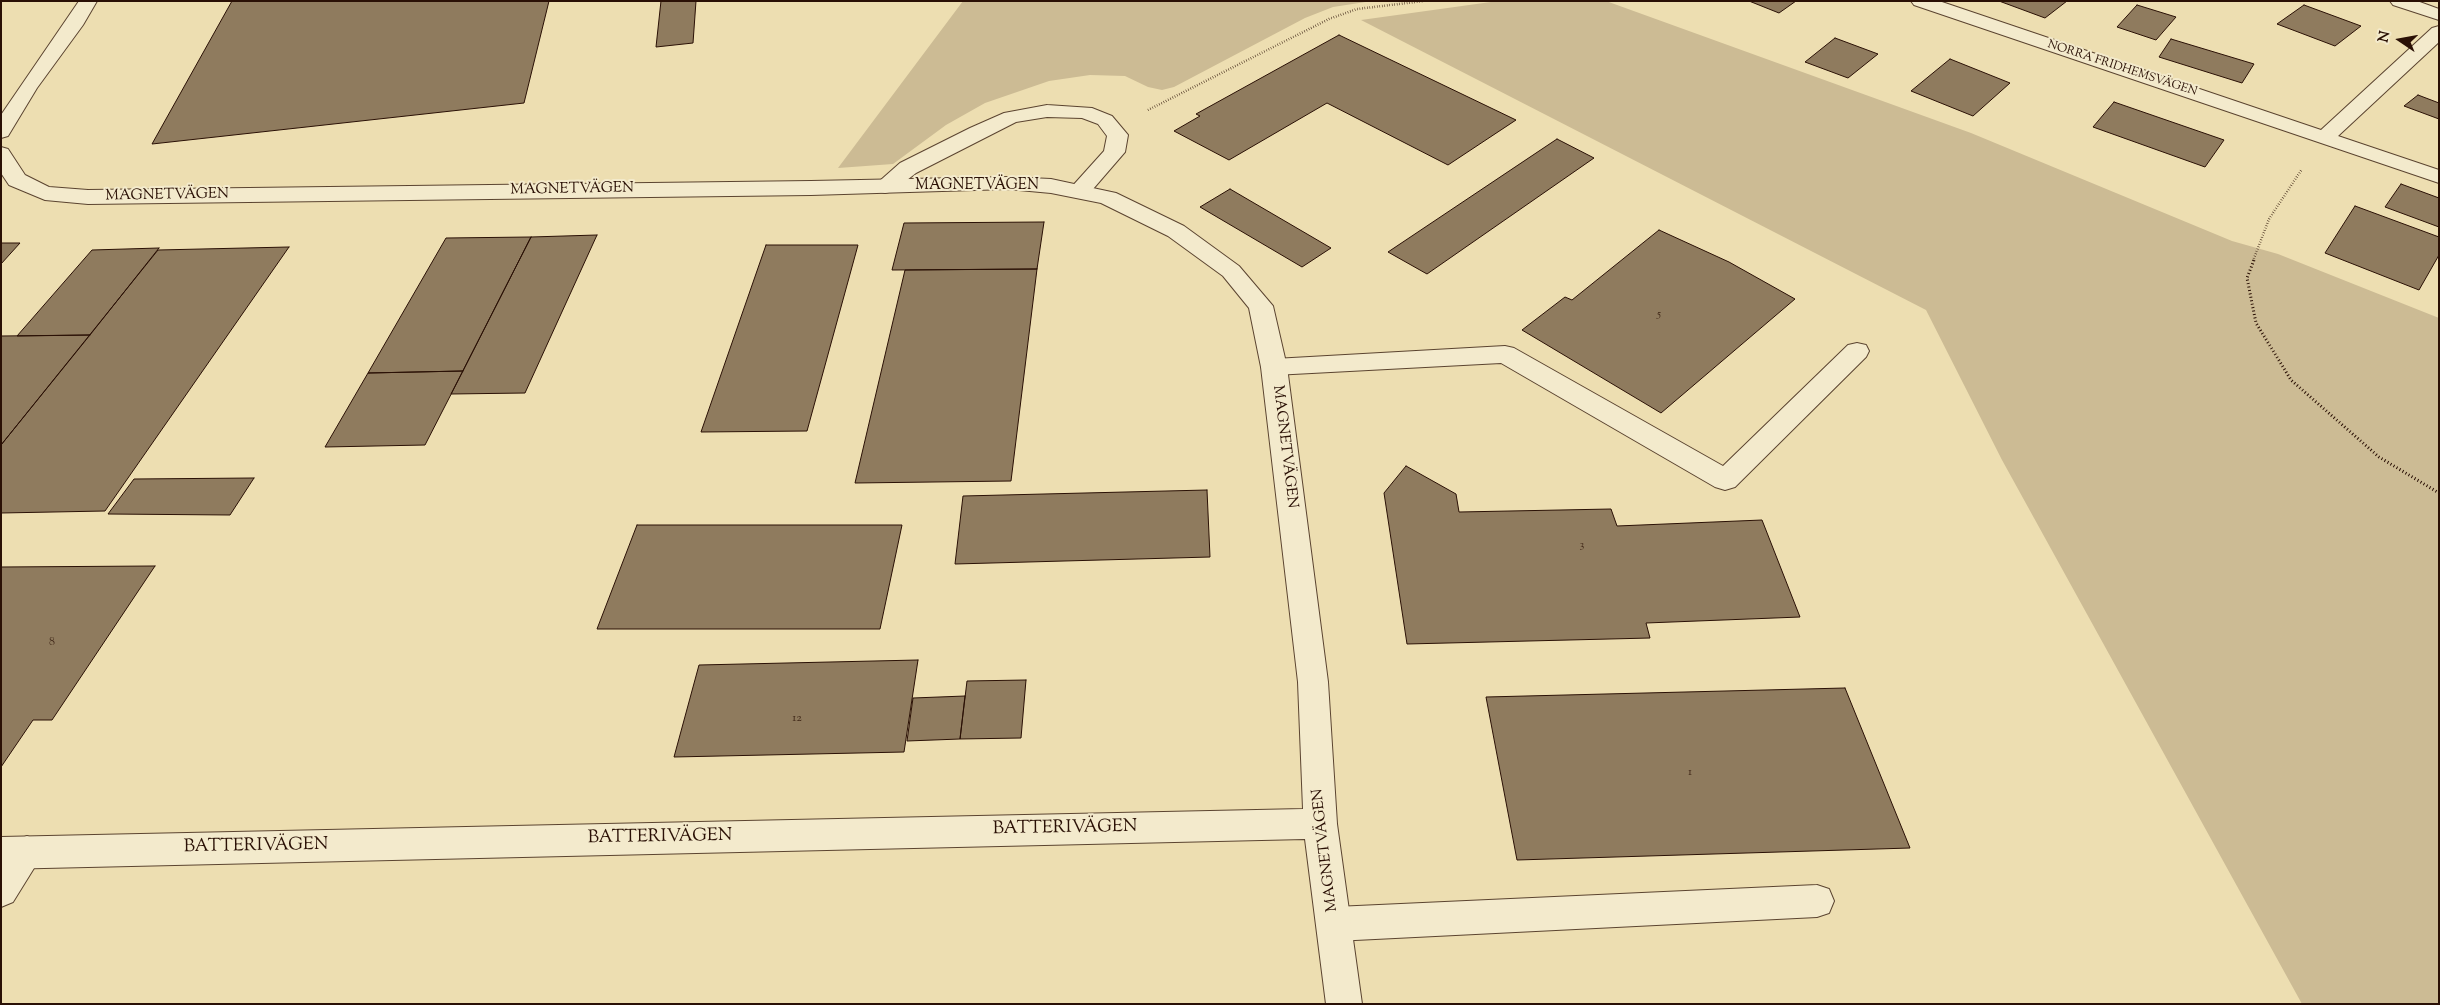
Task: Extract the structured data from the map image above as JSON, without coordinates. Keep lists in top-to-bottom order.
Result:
{
  "streets": {
    "street": ["NORRA FRIDHEMSVÄGEN", "MAGNETVÄGEN", "BATTERIVÄGEN"]
  },
  "crossings": [
    ["MAGNETVÄGEN", "BATTERIVÄGEN"]
  ],
  "house_numbers": [
    "5",
    "3",
    "8",
    "12",
    "1"
  ],
  "north": "left"
}
